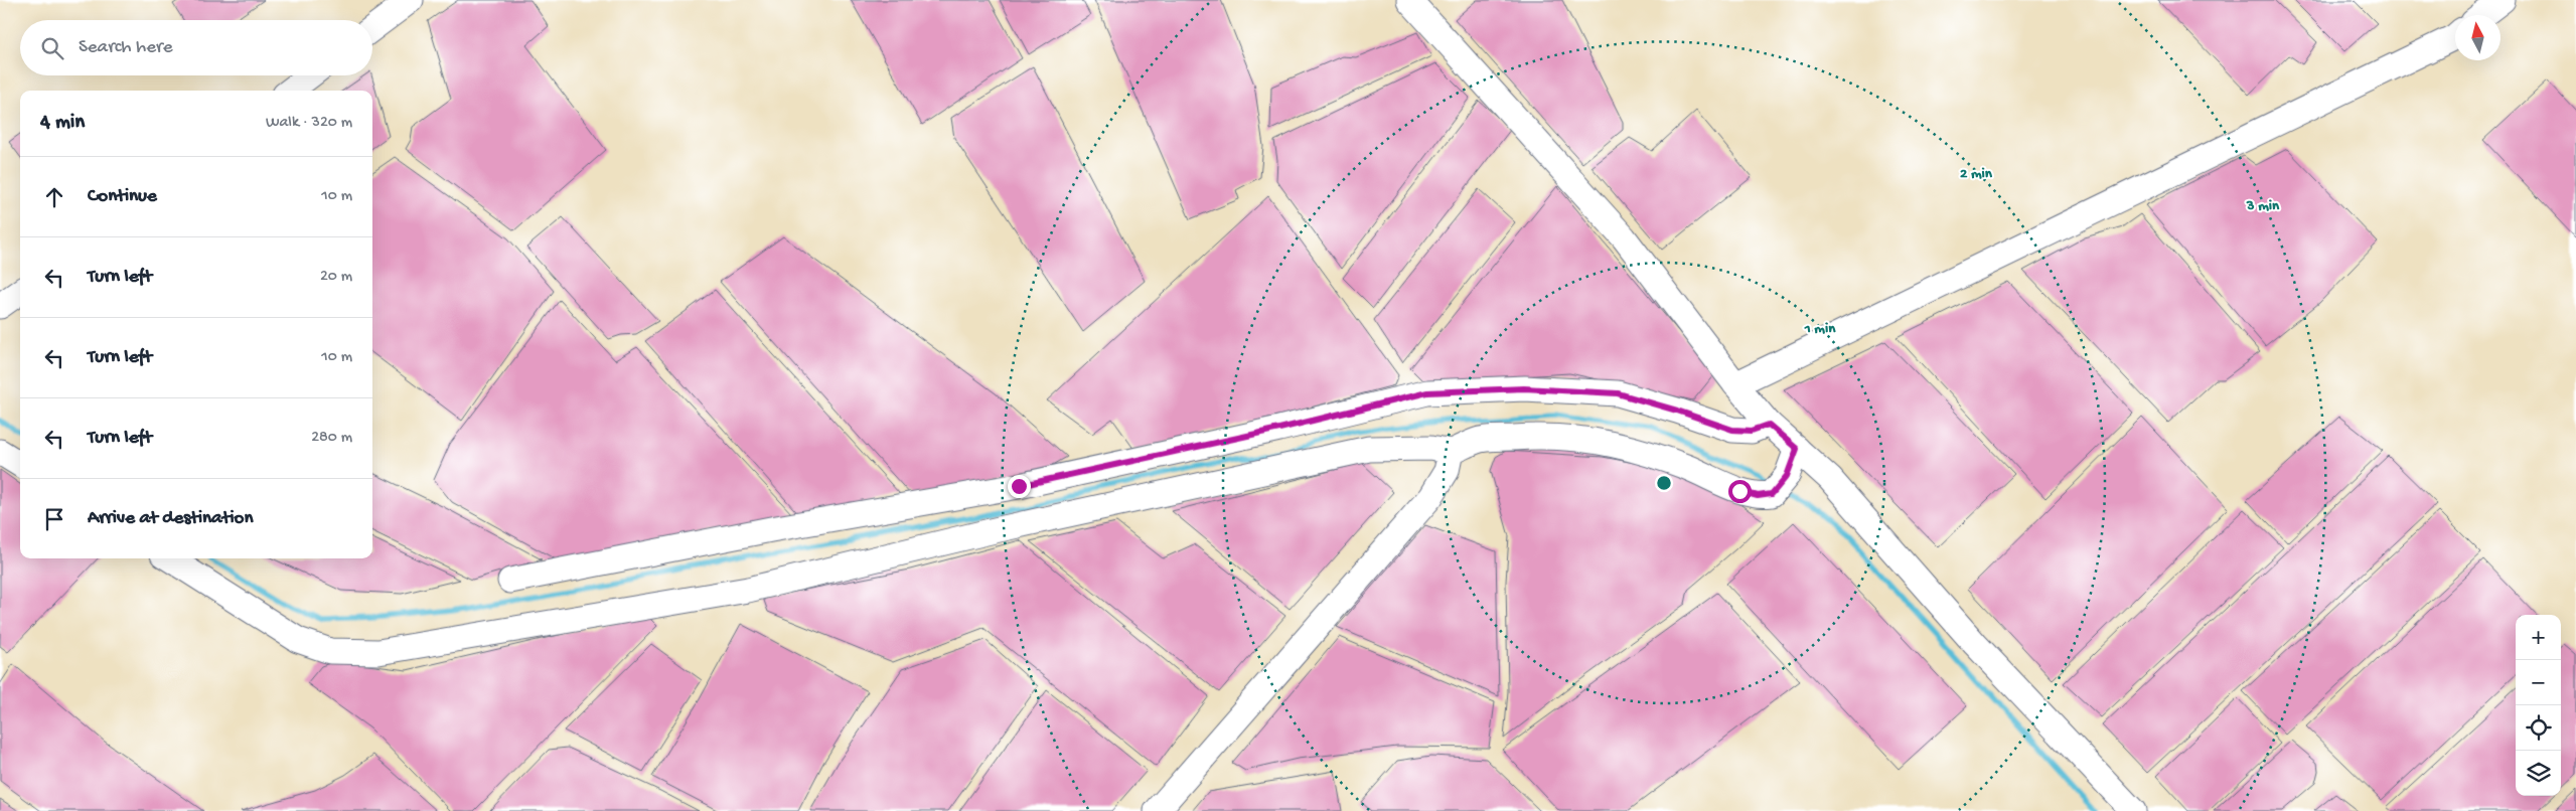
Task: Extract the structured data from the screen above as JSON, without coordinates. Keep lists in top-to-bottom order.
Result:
{
  "north": "top",
  "page": {
    "search": "Search here",
    "heading": ["4 min", "Walk · 320 m"],
    "list": [
      ["Continue", "10 m"],
      ["Turn left", "20 m"],
      ["Turn left", "10 m"],
      ["Turn left", "280 m"],
      "Arrive at destination"
    ],
    "map_buttons": ["+", "−"]
  },
  "rings": ["2 min", "3 min", "1 min"]
}
